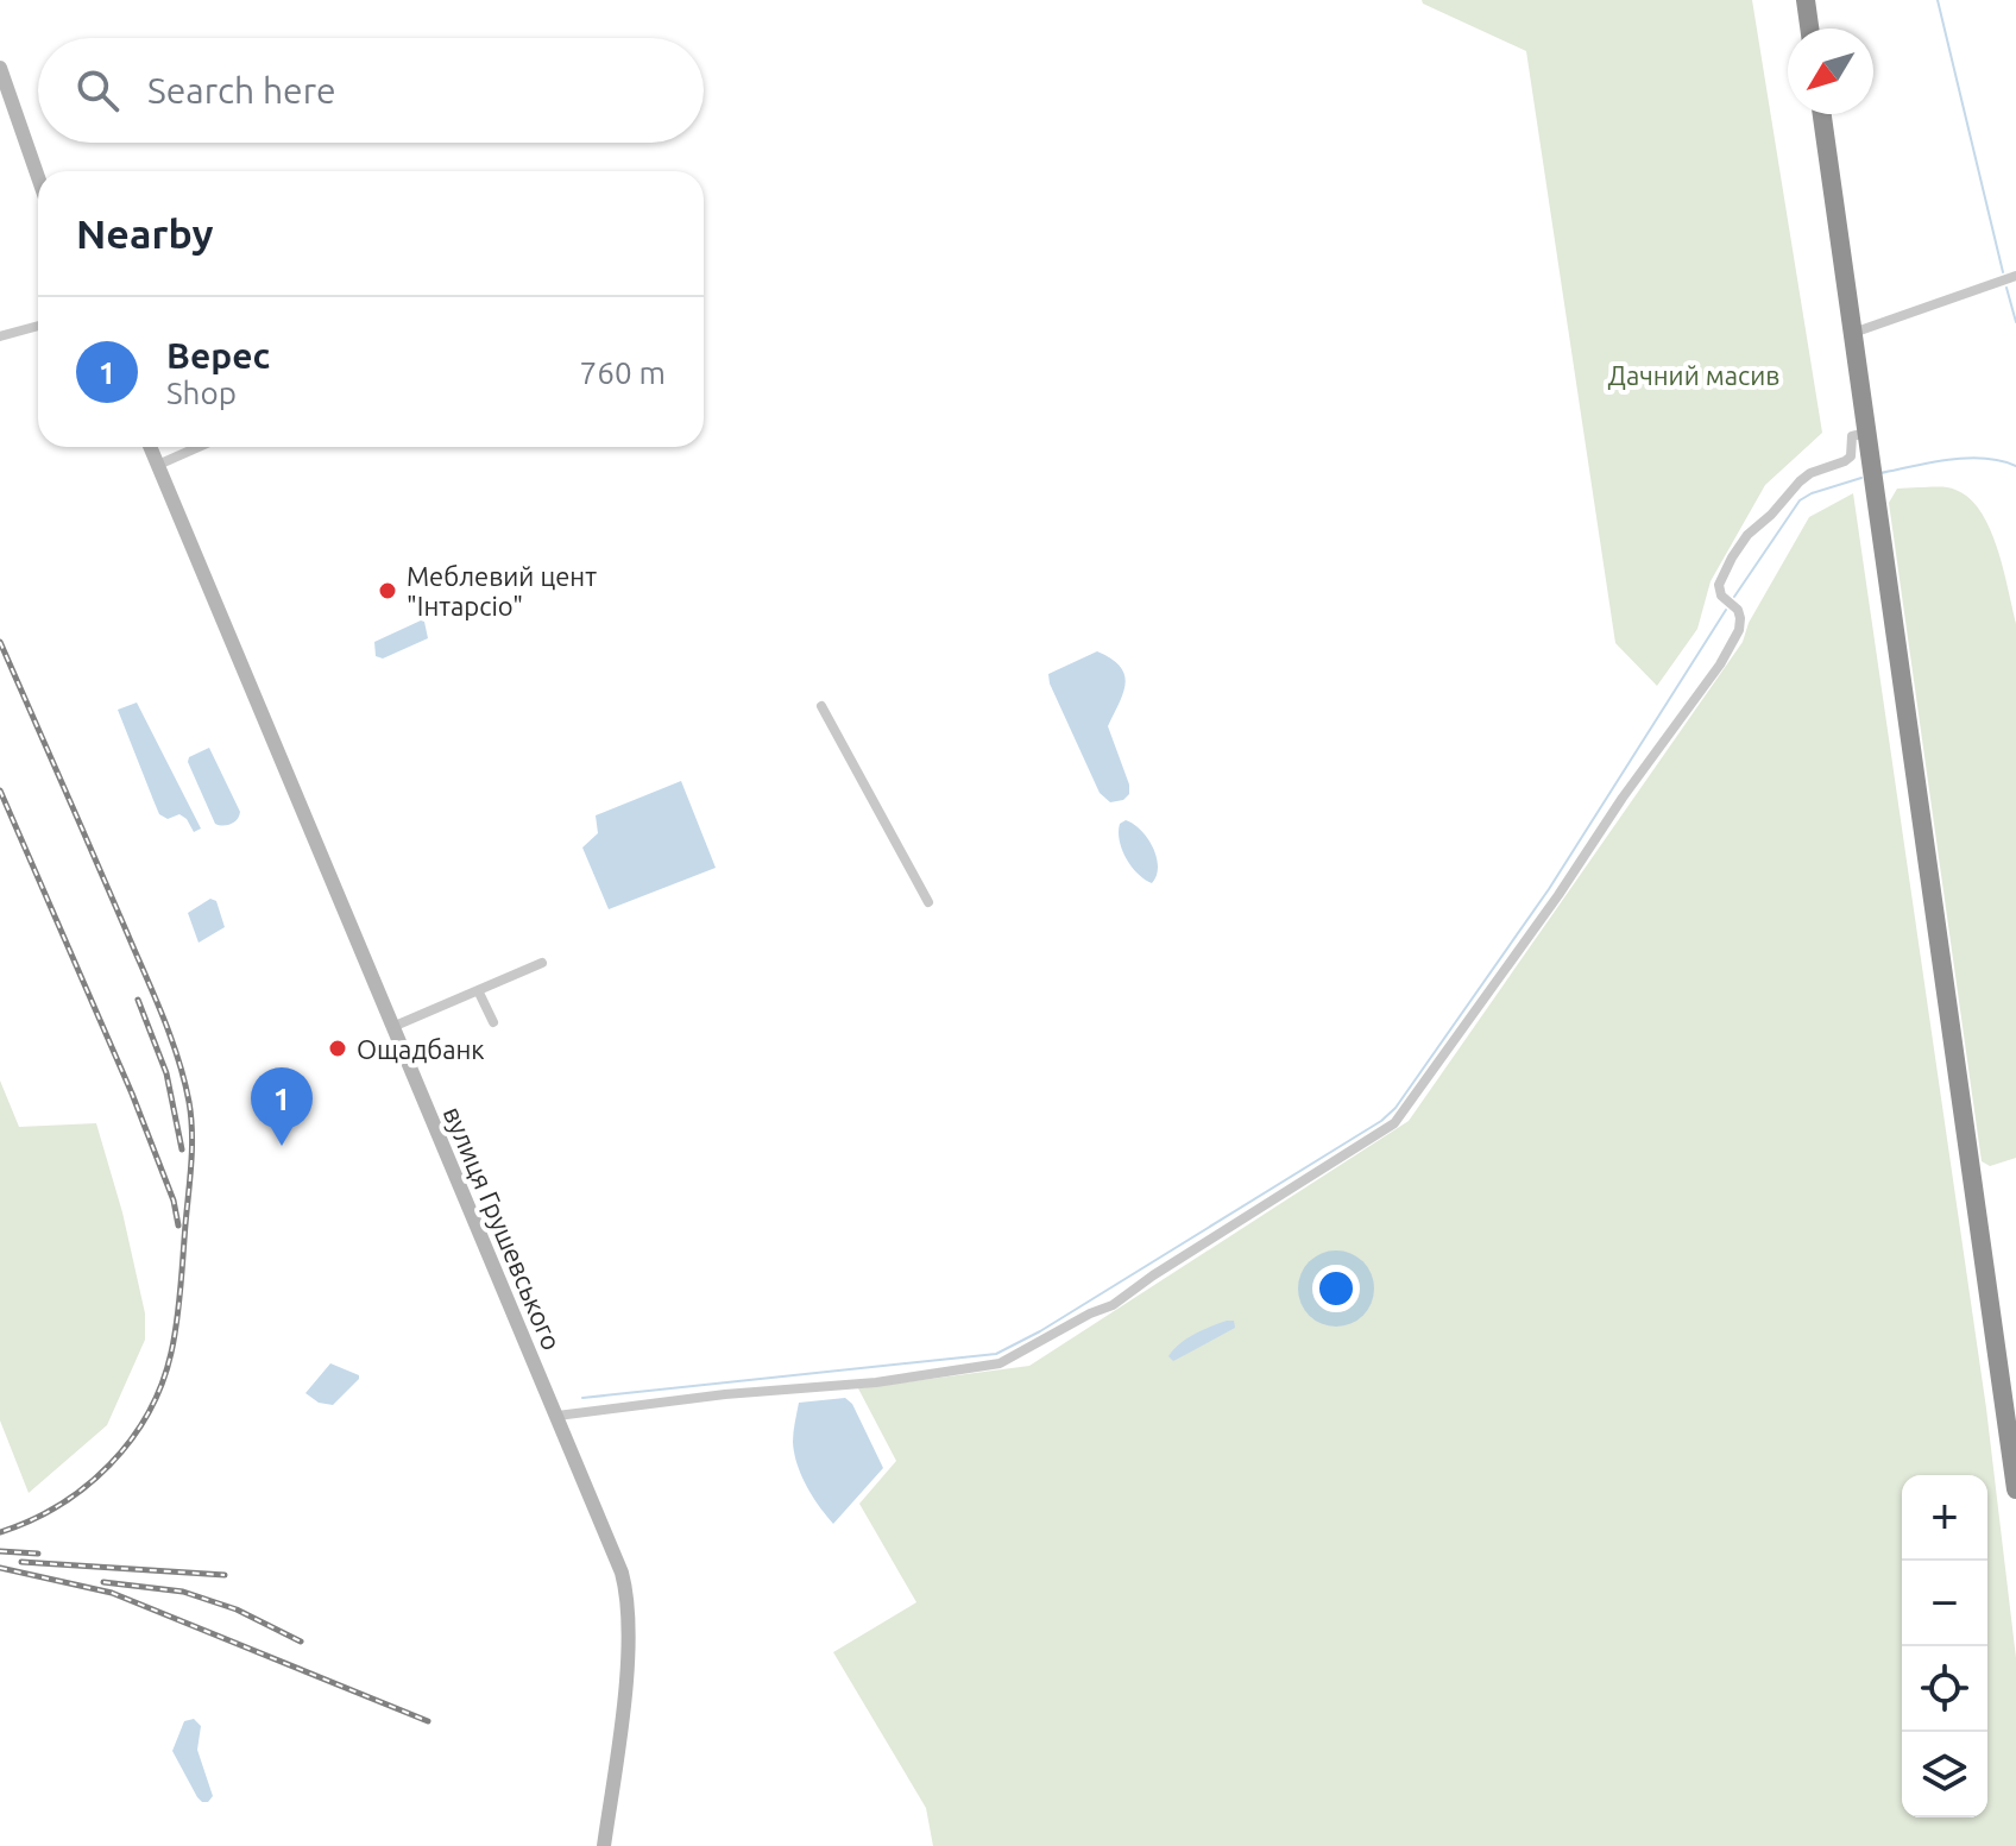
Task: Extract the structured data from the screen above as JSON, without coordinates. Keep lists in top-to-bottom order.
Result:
{
  "streets": {
    "street": ["вулиця Грушевського"]
  },
  "parks": ["Дачний масив"],
  "places": ["Меблевий цент \"Інтарсіо\"", "Ощадбанк"],
  "north": "bottom left",
  "page": {
    "search": "Search here",
    "heading": "Nearby",
    "list": [
      {
        "mark": "1",
        "name": "Верес",
        "note": "Shop",
        "value": "760 m"
      }
    ],
    "pins": "1",
    "map_buttons": ["+", "−"]
  }
}
